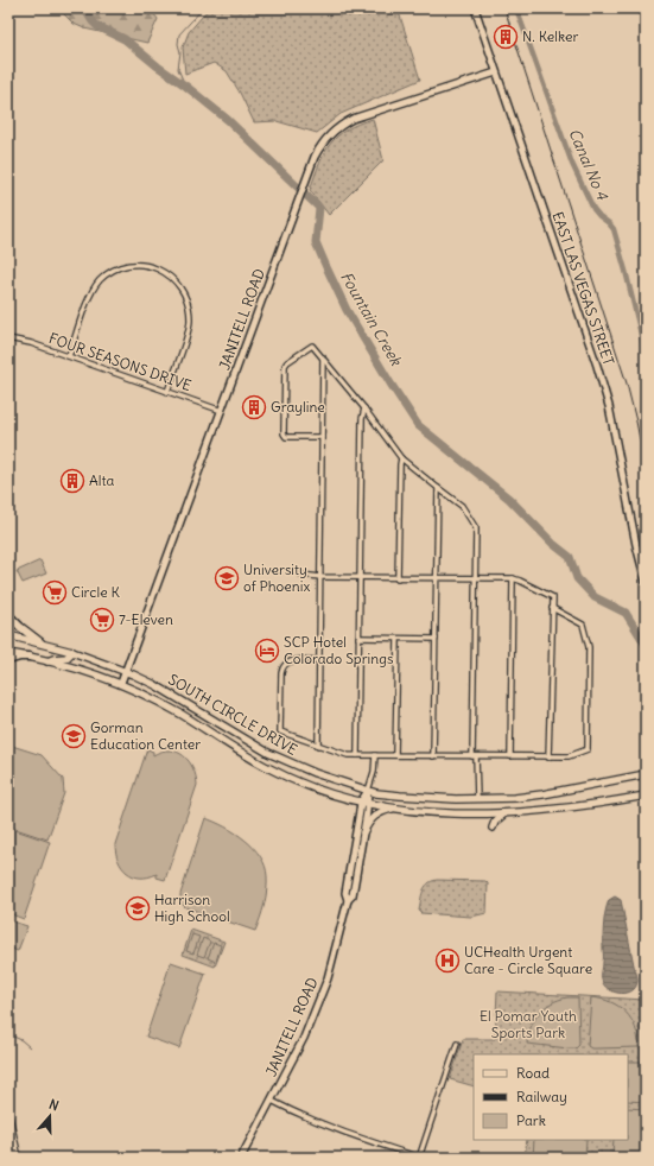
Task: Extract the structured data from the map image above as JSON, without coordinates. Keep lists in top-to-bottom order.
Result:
{
  "streets": {
    "main road": ["SOUTH CIRCLE DRIVE"],
    "street": ["EAST LAS VEGAS STREET", "JANITELL ROAD", "FOUR SEASONS DRIVE"]
  },
  "crossings": [
    ["EAST LAS VEGAS STREET", "JANITELL ROAD"],
    ["JANITELL ROAD", "FOUR SEASONS DRIVE"],
    ["JANITELL ROAD", "SOUTH CIRCLE DRIVE"]
  ],
  "water": ["Canal No 4", "Fountain Creek"],
  "parks": ["El Pomar Youth Sports Park"],
  "places": {
    "building": ["N. Kelker", "Grayline", "Alta"],
    "school or university": ["University of Phoenix", "Gorman Education Center", "Harrison High School"],
    "supermarket": ["Circle K", "7-Eleven"],
    "hotel": ["SCP Hotel Colorado Springs"],
    "hospital": ["UCHealth Urgent Care - Circle Square"]
  },
  "legend": ["Road", "Railway", "Park"],
  "north": "top"
}
